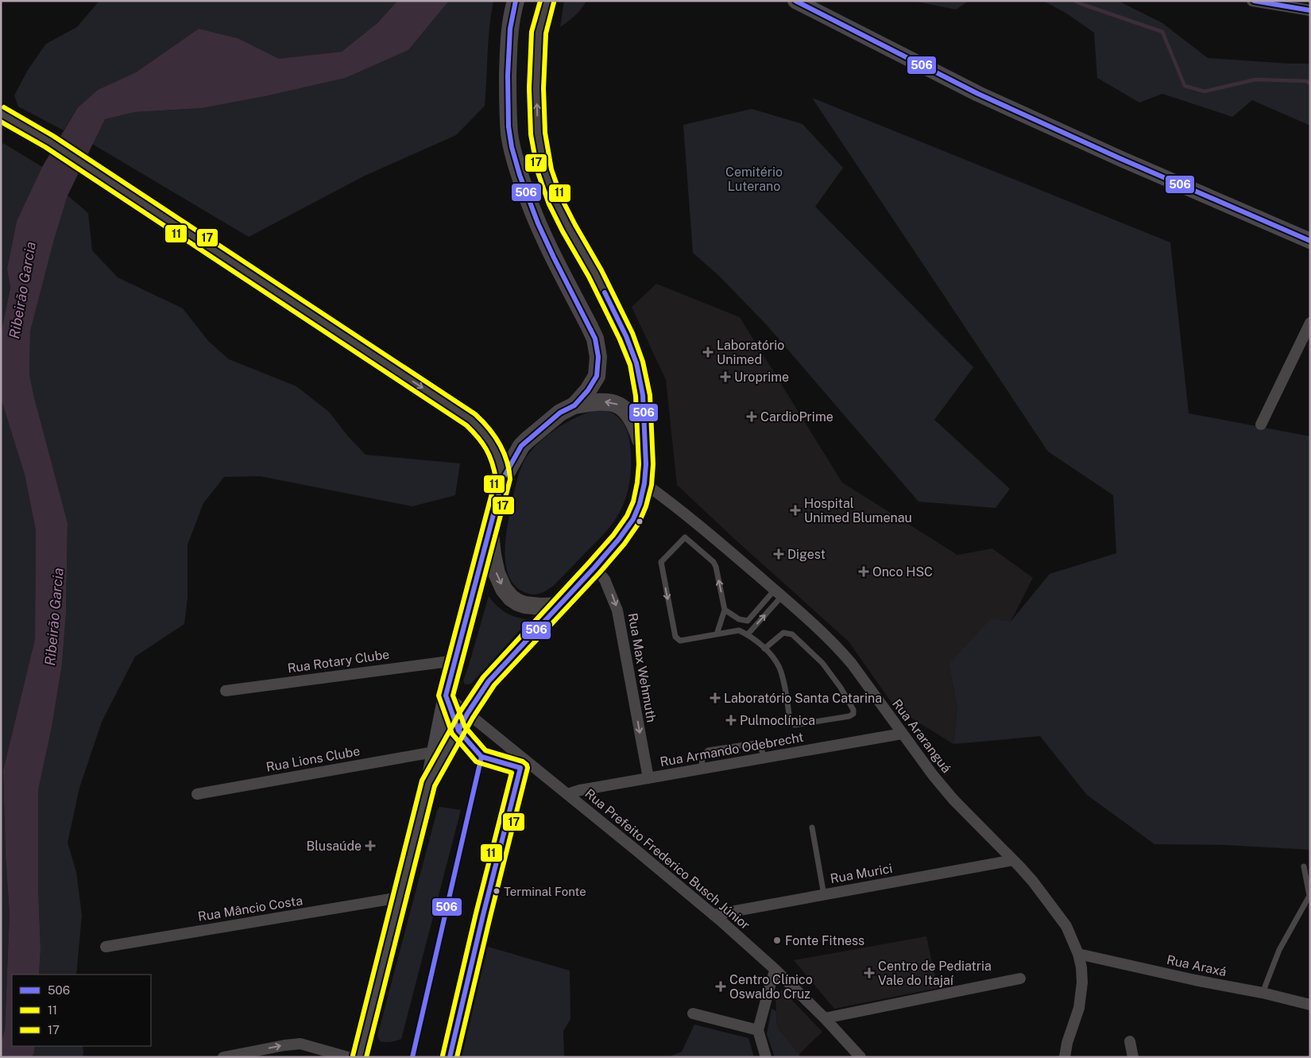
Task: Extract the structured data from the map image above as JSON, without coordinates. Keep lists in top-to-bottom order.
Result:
{
  "streets": {
    "street": [
      "Rua Rotary Clube",
      "Rua Max Wehmuth",
      "Rua Araranguá",
      "Rua Armando Odebrecht",
      "Rua Lions Clube",
      "Rua Prefeito Frederico Busch Júnior",
      "Rua Murici",
      "Rua Mâncio Costa",
      "Rua Araxá"
    ]
  },
  "crossings": [
    ["Rua Max Wehmuth", "Rua Armando Odebrecht"],
    ["Rua Araranguá", "Rua Armando Odebrecht"],
    ["Rua Araranguá", "Rua Murici"],
    ["Rua Araranguá", "Rua Araxá"],
    ["Rua Armando Odebrecht", "Rua Prefeito Frederico Busch Júnior"],
    ["Rua Prefeito Frederico Busch Júnior", "Rua Murici"]
  ],
  "one_way": ["Rua Max Wehmuth"],
  "water": ["Ribeirão Garcia"],
  "parks": ["Cemitério Luterano"],
  "places": {
    "health": [
      "Laboratório Unimed",
      "Uroprime",
      "CardioPrime",
      "Hospital Unimed Blumenau",
      "Digest",
      "Onco HSC",
      "Laboratório Santa Catarina",
      "Pulmoclínica",
      "Blusaúde",
      "Centro de Pediatria Vale do Itajaí",
      "Centro Clínico Oswaldo Cruz"
    ],
    "other": ["Terminal Fonte", "Fonte Fitness"]
  },
  "lines": ["transit line 506", "transit line 17", "transit line 11"],
  "legend": ["506", "11", "17"]
}
